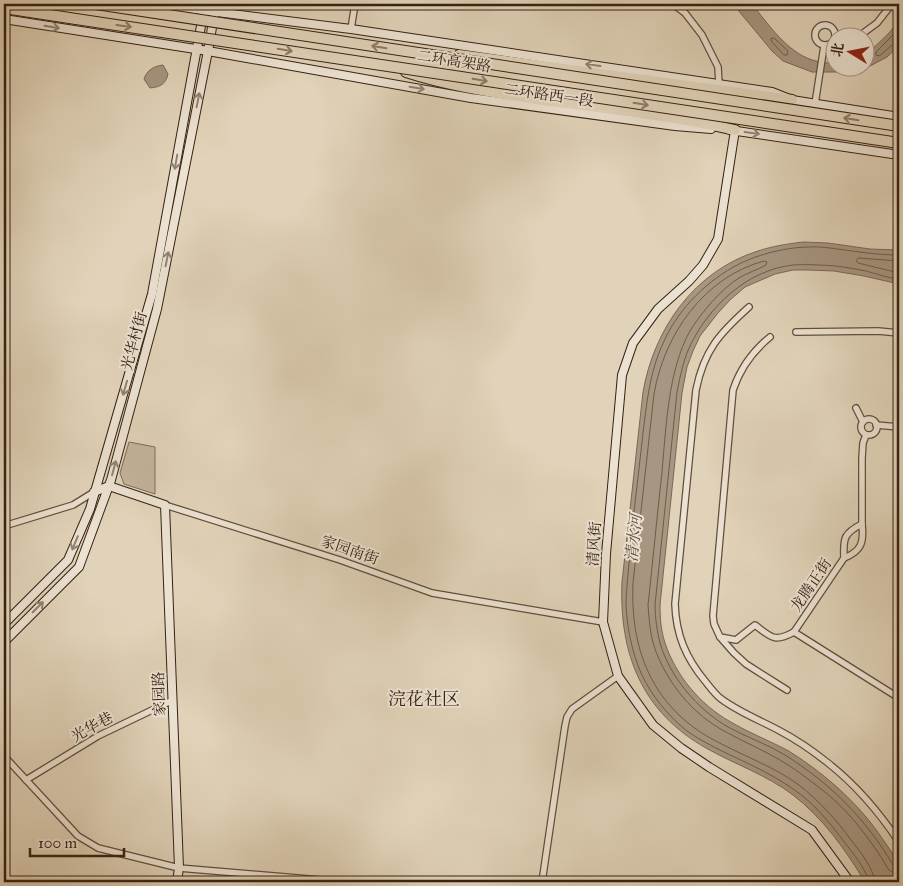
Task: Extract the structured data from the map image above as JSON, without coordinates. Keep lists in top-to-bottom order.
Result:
{
  "streets": {
    "highway": ["二环高架路"],
    "main road": [
      "二环路西一段",
      "光华村街",
      "清风街",
      "家园南街",
      "家园路"
    ],
    "street": ["龙腾正街", "光华巷"]
  },
  "crossings": [
    ["二环路西一段", "光华村街"],
    ["二环路西一段", "清风街"],
    ["光华村街", "家园南街"],
    ["清风街", "家园南街"],
    ["家园南街", "家园路"],
    ["家园路", "光华巷"]
  ],
  "districts": ["浣花社区"],
  "water": ["清水河"],
  "scale_bar": "100 m",
  "north": "left"
}
